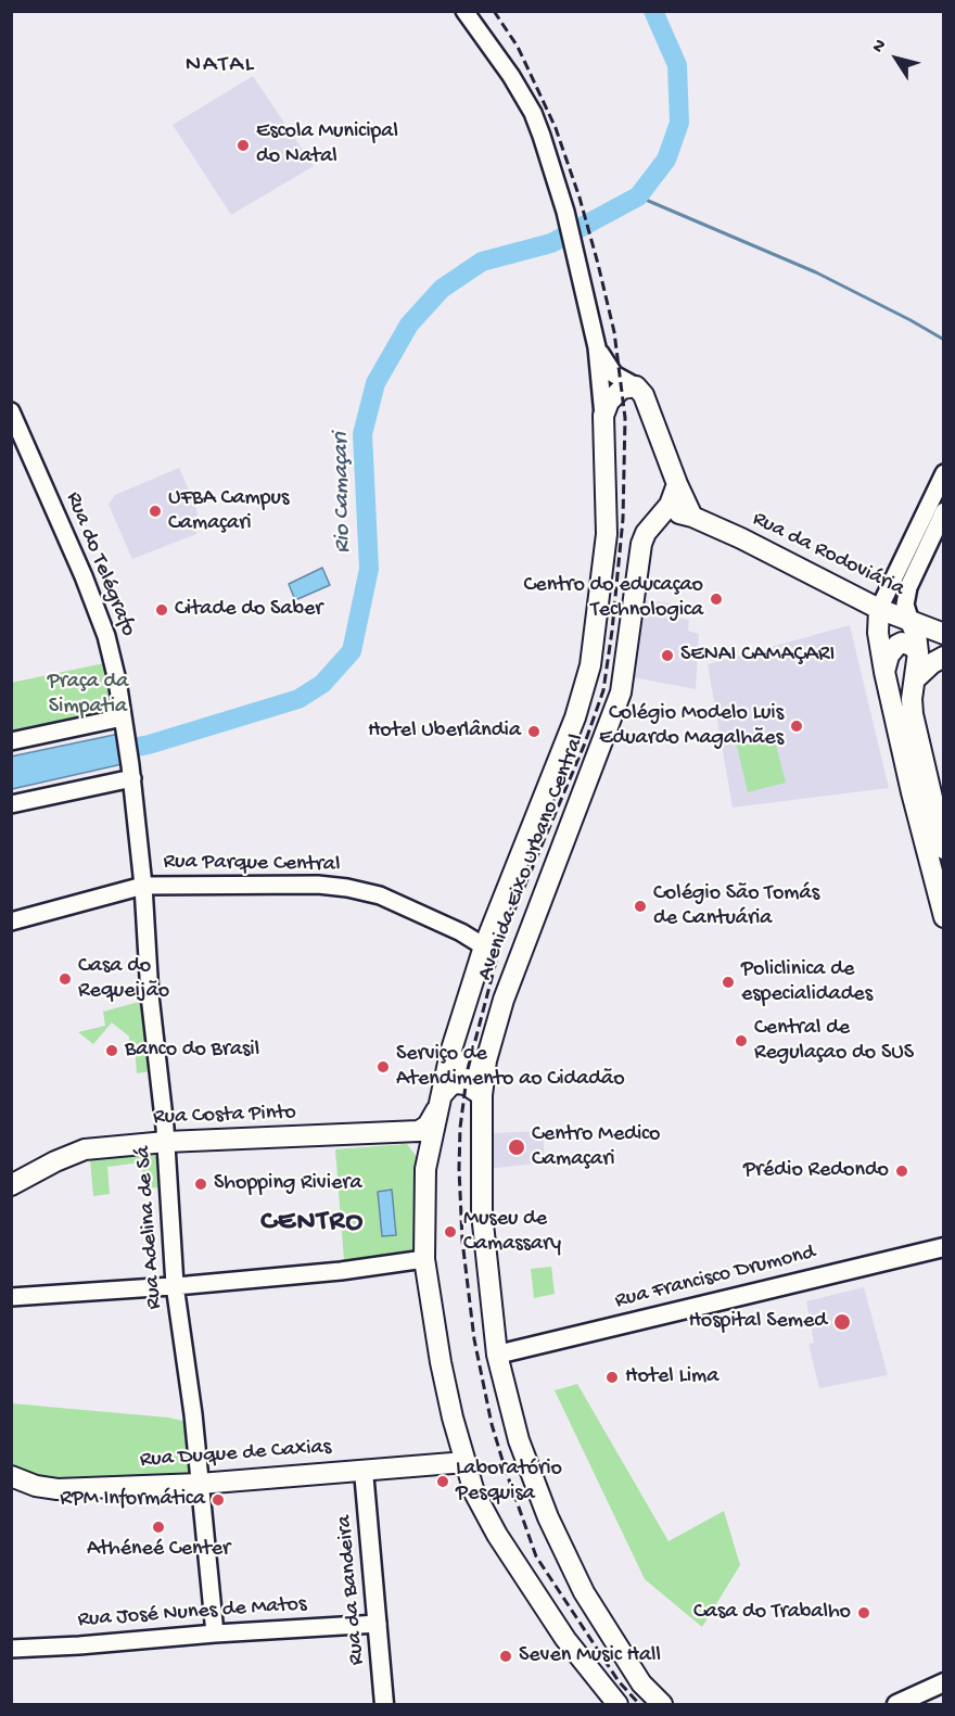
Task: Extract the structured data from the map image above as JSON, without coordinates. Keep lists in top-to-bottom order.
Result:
{
  "streets": {
    "main road": [
      "Rua da Rodoviária",
      "Avenida Eixo Urbano Central",
      "Rua Costa Pinto",
      "Rua Francisco Drumond",
      "Rua Duque de Caxias",
      "Rua da Bandeira"
    ],
    "street": [
      "Rua do Telégrafo",
      "Rua Parque Central",
      "Rua Adelina de Sá",
      "Rua José Nunes de Matos"
    ]
  },
  "crossings": [
    ["Rua da Rodoviária", "Avenida Eixo Urbano Central"],
    ["Rua do Telégrafo", "Rua Adelina de Sá"],
    ["Avenida Eixo Urbano Central", "Rua Parque Central"],
    ["Avenida Eixo Urbano Central", "Rua Costa Pinto"],
    ["Avenida Eixo Urbano Central", "Rua Duque de Caxias"],
    ["Rua Parque Central", "Rua Adelina de Sá"],
    ["Rua Costa Pinto", "Rua Adelina de Sá"],
    ["Rua Adelina de Sá", "Rua Duque de Caxias"],
    ["Rua Adelina de Sá", "Rua José Nunes de Matos"],
    ["Rua Duque de Caxias", "Rua da Bandeira"],
    ["Rua da Bandeira", "Rua José Nunes de Matos"]
  ],
  "districts": ["NATAL", "CENTRO"],
  "water": ["Rio Camaçari"],
  "parks": ["Praça da Simpatia"],
  "places": [
    "Escola Municipal do Natal",
    "UFBA Campus Camaçari",
    "Centro do educaçao Technologica",
    "Citade do Saber",
    "SENAI CAMAÇARI",
    "Colégio Modelo Luis Eduardo Magalhães",
    "Hotel Uberlândia",
    "Colégio São Tomás de Cantuária",
    "Casa do Requeijão",
    "Policlinica de especialidades",
    "Central de Regulaçao do SUS",
    "Banco do Brasil",
    "Serviço de Atendimento ao Cidadão",
    "Centro Medico Camaçari",
    "Prédio Redondo",
    "Shopping Riviera",
    "Museu de Camassary",
    "Hospital Semed",
    "Hotel Lima",
    "Laboratório Pesquisa",
    "RPM Informática",
    "Athéneé Center",
    "Casa do Trabalho",
    "Seven Music Hall"
  ],
  "north": "top left"
}
